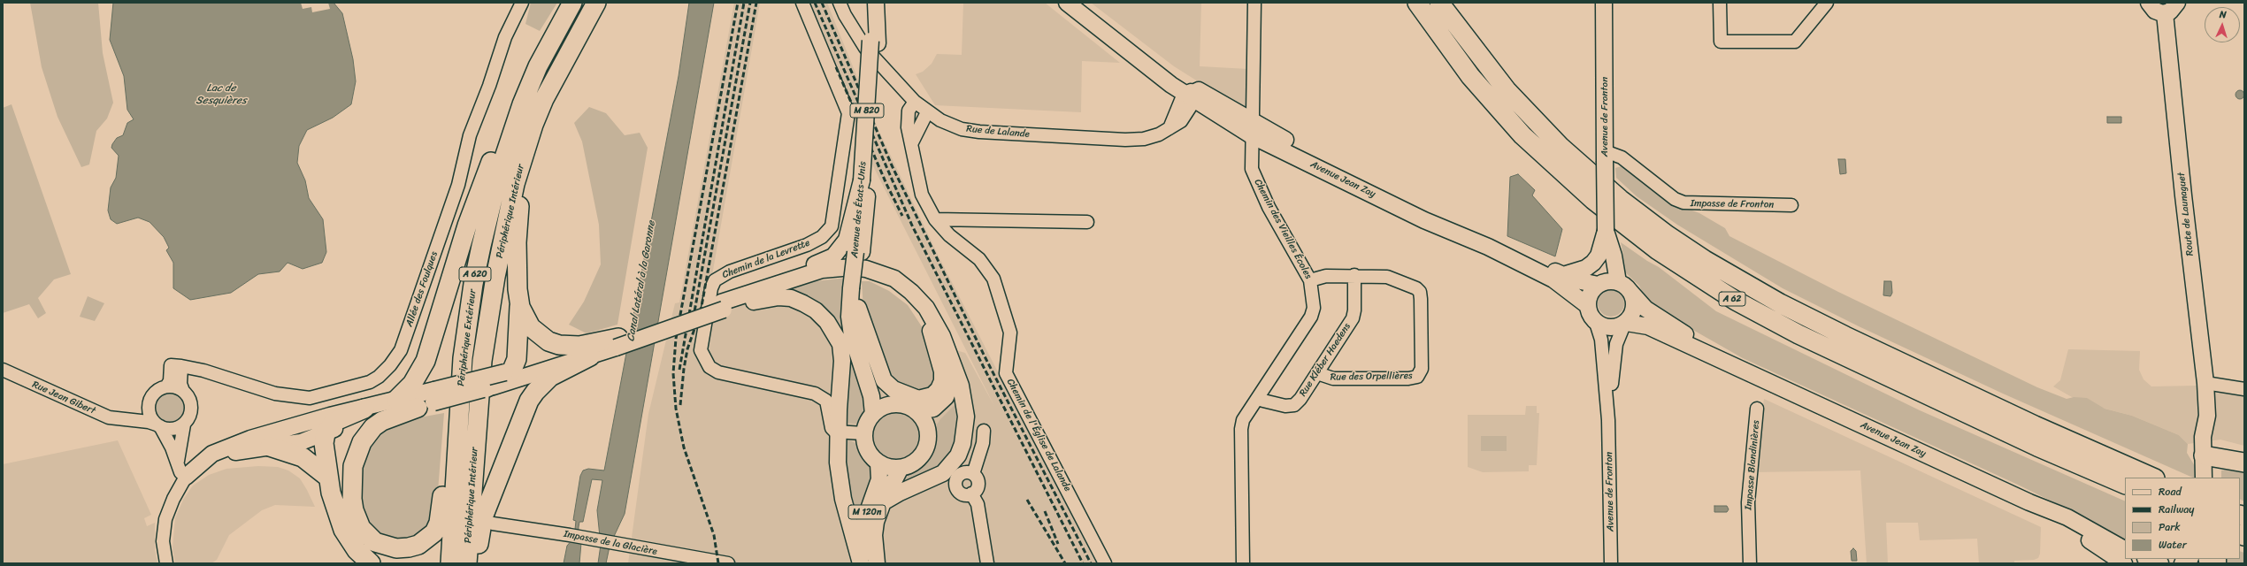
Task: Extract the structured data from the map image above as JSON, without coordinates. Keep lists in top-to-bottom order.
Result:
{
  "streets": {
    "highway": [
      "Périphérique Intérieur",
      "A 620",
      "A 62",
      "Périphérique Extérieur"
    ],
    "main road": [
      "M 820",
      "Avenue de Fronton",
      "Avenue Jean Zay",
      "Avenue des États-Unis",
      "Route de Launaguet",
      "M 120n"
    ],
    "street": [
      "Rue de Lalande",
      "Impasse de Fronton",
      "Chemin des Vieilles Écoles",
      "Chemin de la Levrette",
      "Allée des Foulques",
      "Rue Kléber Haedens",
      "Rue des Orpellières",
      "Rue Jean Gibert",
      "Chemin de l'Église de Lalande",
      "Impasse Blandinières",
      "Impasse de la Glacière"
    ]
  },
  "crossings": [
    ["Avenue de Fronton", "Avenue Jean Zay"],
    ["Avenue de Fronton", "Impasse de Fronton"],
    ["Rue de Lalande", "Avenue Jean Zay"],
    ["Rue de Lalande", "Chemin de l'Église de Lalande"],
    ["Avenue Jean Zay", "Chemin des Vieilles Écoles"],
    ["Avenue des États-Unis", "M 120n"],
    ["Chemin des Vieilles Écoles", "Rue Kléber Haedens"],
    ["Chemin des Vieilles Écoles", "Rue des Orpellières"],
    ["Rue Kléber Haedens", "Rue des Orpellières"]
  ],
  "water": ["Lac de Sesquières", "Canal Latéral à la Garonne"],
  "legend": [
    "Road",
    "Railway",
    "Park",
    "Water"
  ],
  "north": "top"
}
